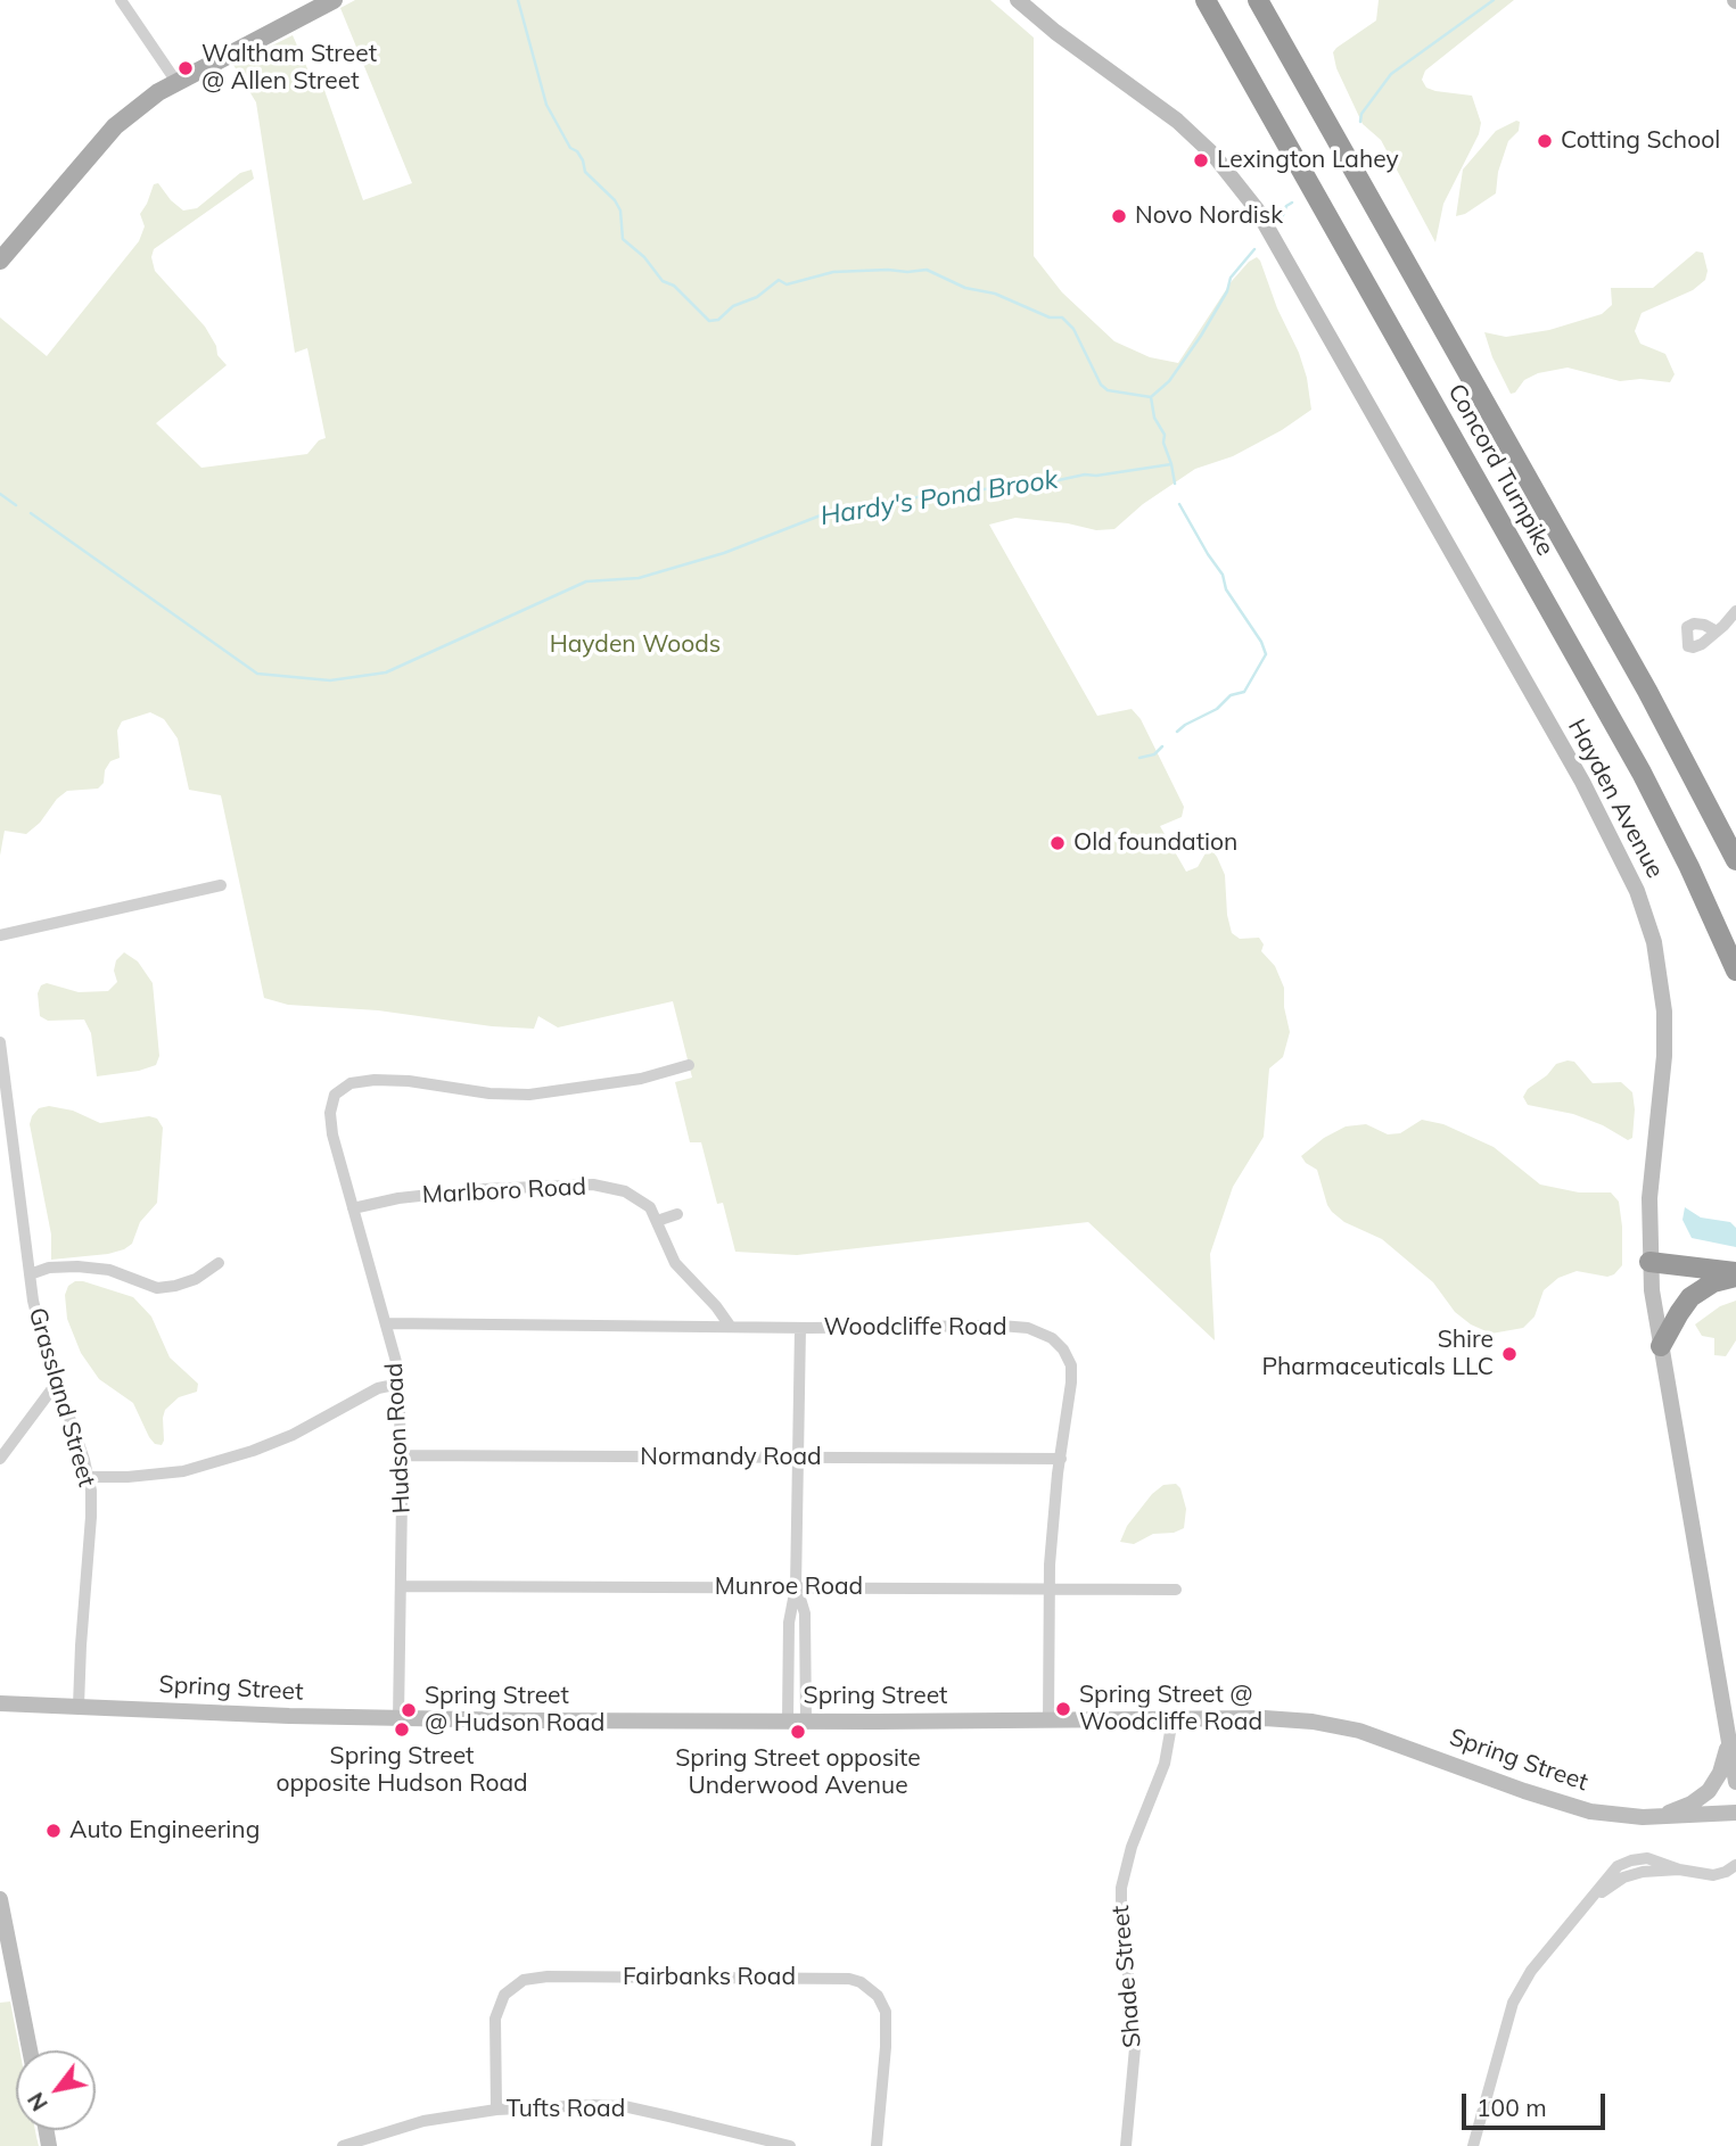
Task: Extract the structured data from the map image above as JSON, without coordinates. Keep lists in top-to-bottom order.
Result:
{
  "streets": {
    "highway": ["Concord Turnpike"],
    "main road": ["Hayden Avenue", "Spring Street"],
    "street": [
      "Marlboro Road",
      "Woodcliffe Road",
      "Grassland Street",
      "Hudson Road",
      "Normandy Road",
      "Munroe Road",
      "Shade Street",
      "Fairbanks Road",
      "Tufts Road"
    ]
  },
  "crossings": [
    ["Marlboro Road", "Woodcliffe Road"],
    ["Marlboro Road", "Hudson Road"],
    ["Woodcliffe Road", "Hudson Road"],
    ["Woodcliffe Road", "Normandy Road"],
    ["Woodcliffe Road", "Munroe Road"],
    ["Woodcliffe Road", "Spring Street"],
    ["Grassland Street", "Spring Street"],
    ["Hudson Road", "Normandy Road"],
    ["Hudson Road", "Munroe Road"],
    ["Hudson Road", "Spring Street"],
    ["Spring Street", "Shade Street"],
    ["Fairbanks Road", "Tufts Road"]
  ],
  "water": ["Hardy's Pond Brook"],
  "parks": ["Hayden Woods"],
  "places": [
    "Waltham Street @ Allen Street",
    "Cotting School",
    "Lexington Lahey",
    "Novo Nordisk",
    "Old foundation",
    "Shire Pharmaceuticals LLC",
    "Spring Street @ Woodcliffe Road",
    "Spring Street @ Hudson Road",
    "Spring Street opposite Hudson Road",
    "Spring Street opposite Underwood Avenue",
    "Auto Engineering"
  ],
  "scale_bar": "100 m",
  "north": "bottom left"
}
